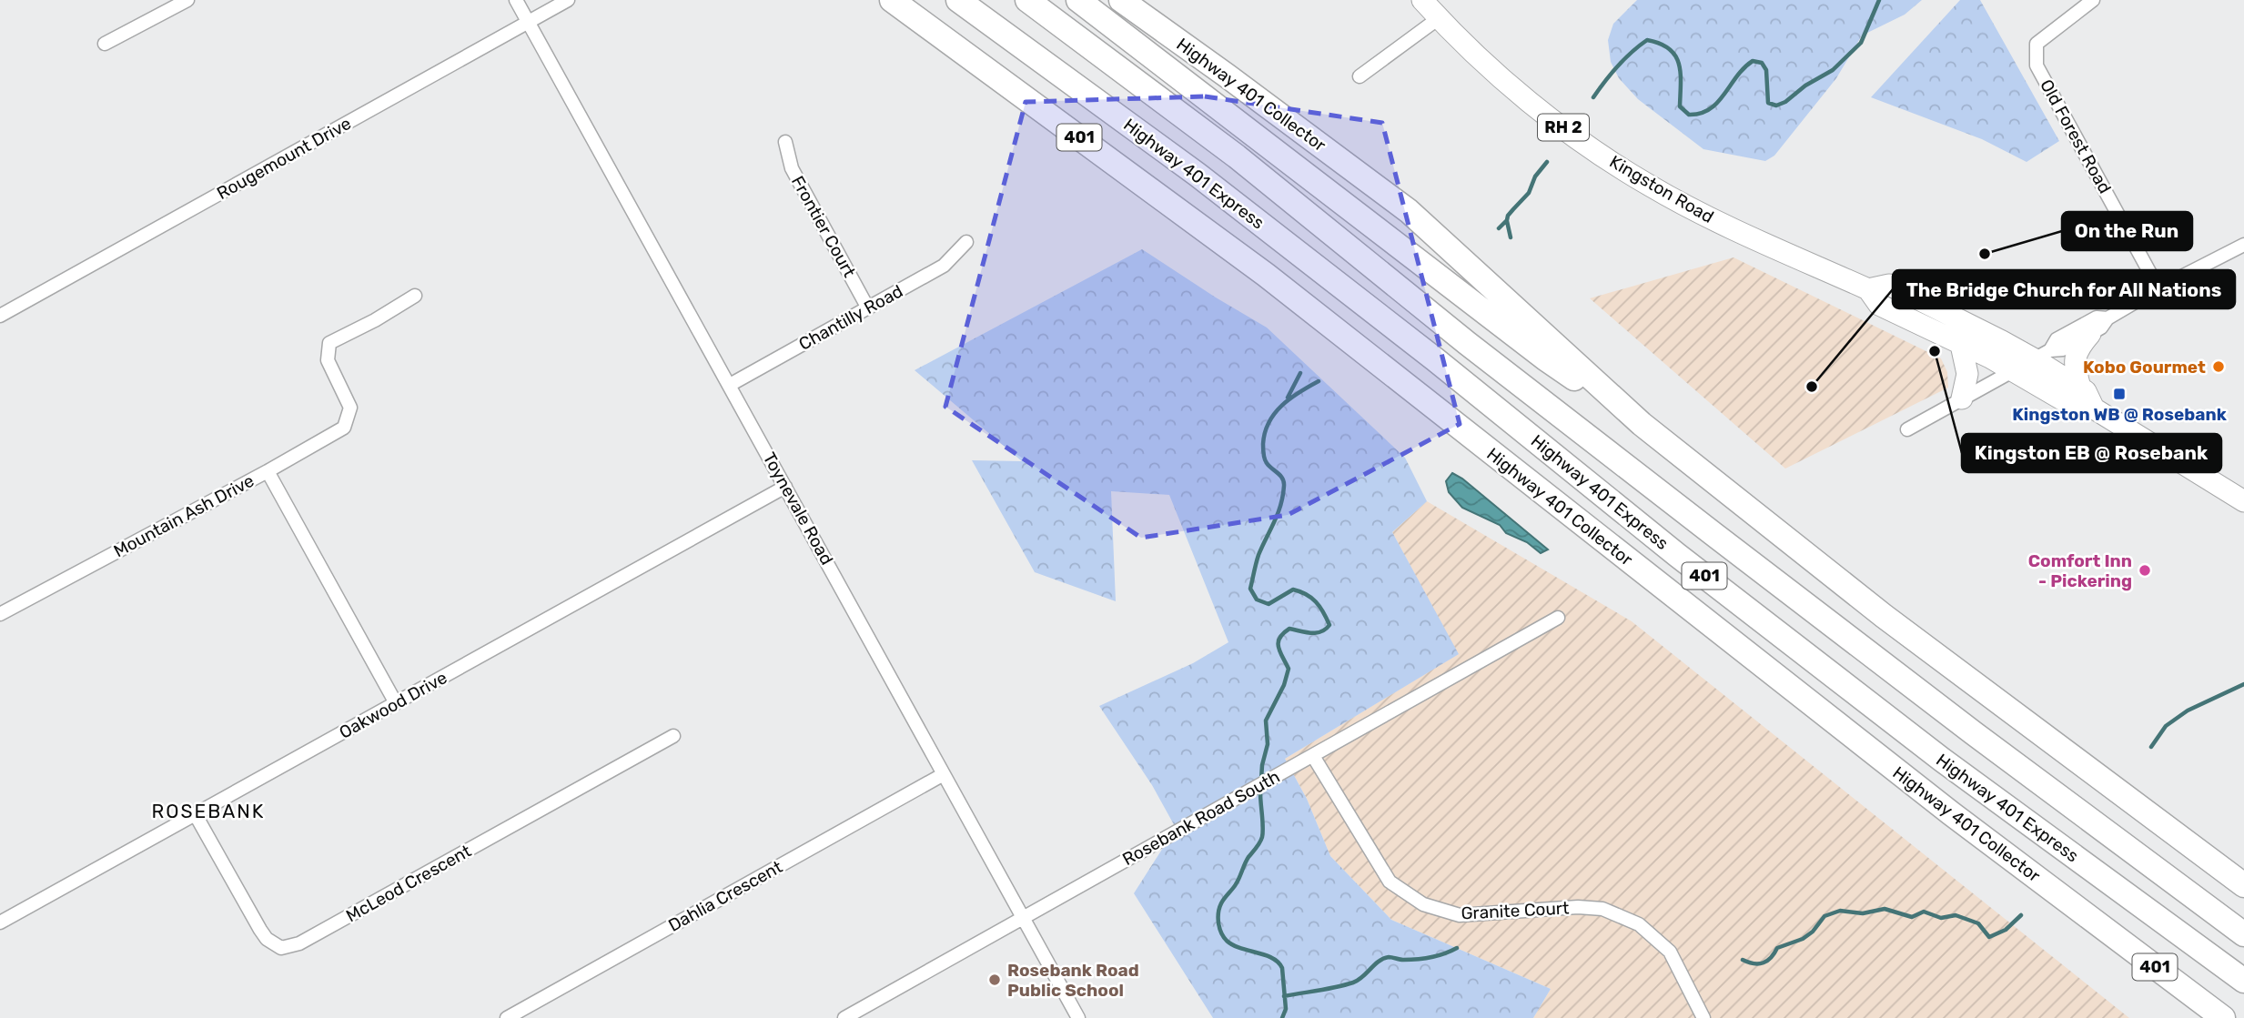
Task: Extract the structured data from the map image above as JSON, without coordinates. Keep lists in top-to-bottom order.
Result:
{
  "streets": {
    "highway": ["Highway 401 Collector", "401", "Highway 401 Express"],
    "main road": ["RH 2", "Kingston Road"],
    "street": [
      "Old Forest Road",
      "Rougemount Drive",
      "Frontier Court",
      "Chantilly Road",
      "Toynevale Road",
      "Mountain Ash Drive",
      "Oakwood Drive",
      "Rosebank Road South",
      "McLeod Crescent",
      "Dahlia Crescent",
      "Granite Court"
    ]
  },
  "crossings": [
    ["Rougemount Drive", "Toynevale Road"],
    ["Frontier Court", "Chantilly Road"],
    ["Chantilly Road", "Toynevale Road"],
    ["Toynevale Road", "Oakwood Drive"],
    ["Toynevale Road", "Rosebank Road South"],
    ["Toynevale Road", "Dahlia Crescent"],
    ["Mountain Ash Drive", "Oakwood Drive"],
    ["Oakwood Drive", "McLeod Crescent"],
    ["Rosebank Road South", "Granite Court"]
  ],
  "districts": ["ROSEBANK"],
  "places": {
    "other": [
      "On the Run",
      "Kingston EB @ Rosebank",
      "Kobo Gourmet",
      "The Bridge Church for All Nations",
      "Comfort Inn - Pickering",
      "Rosebank Road Public School"
    ],
    "transit": ["Kingston WB @ Rosebank"]
  }
}
